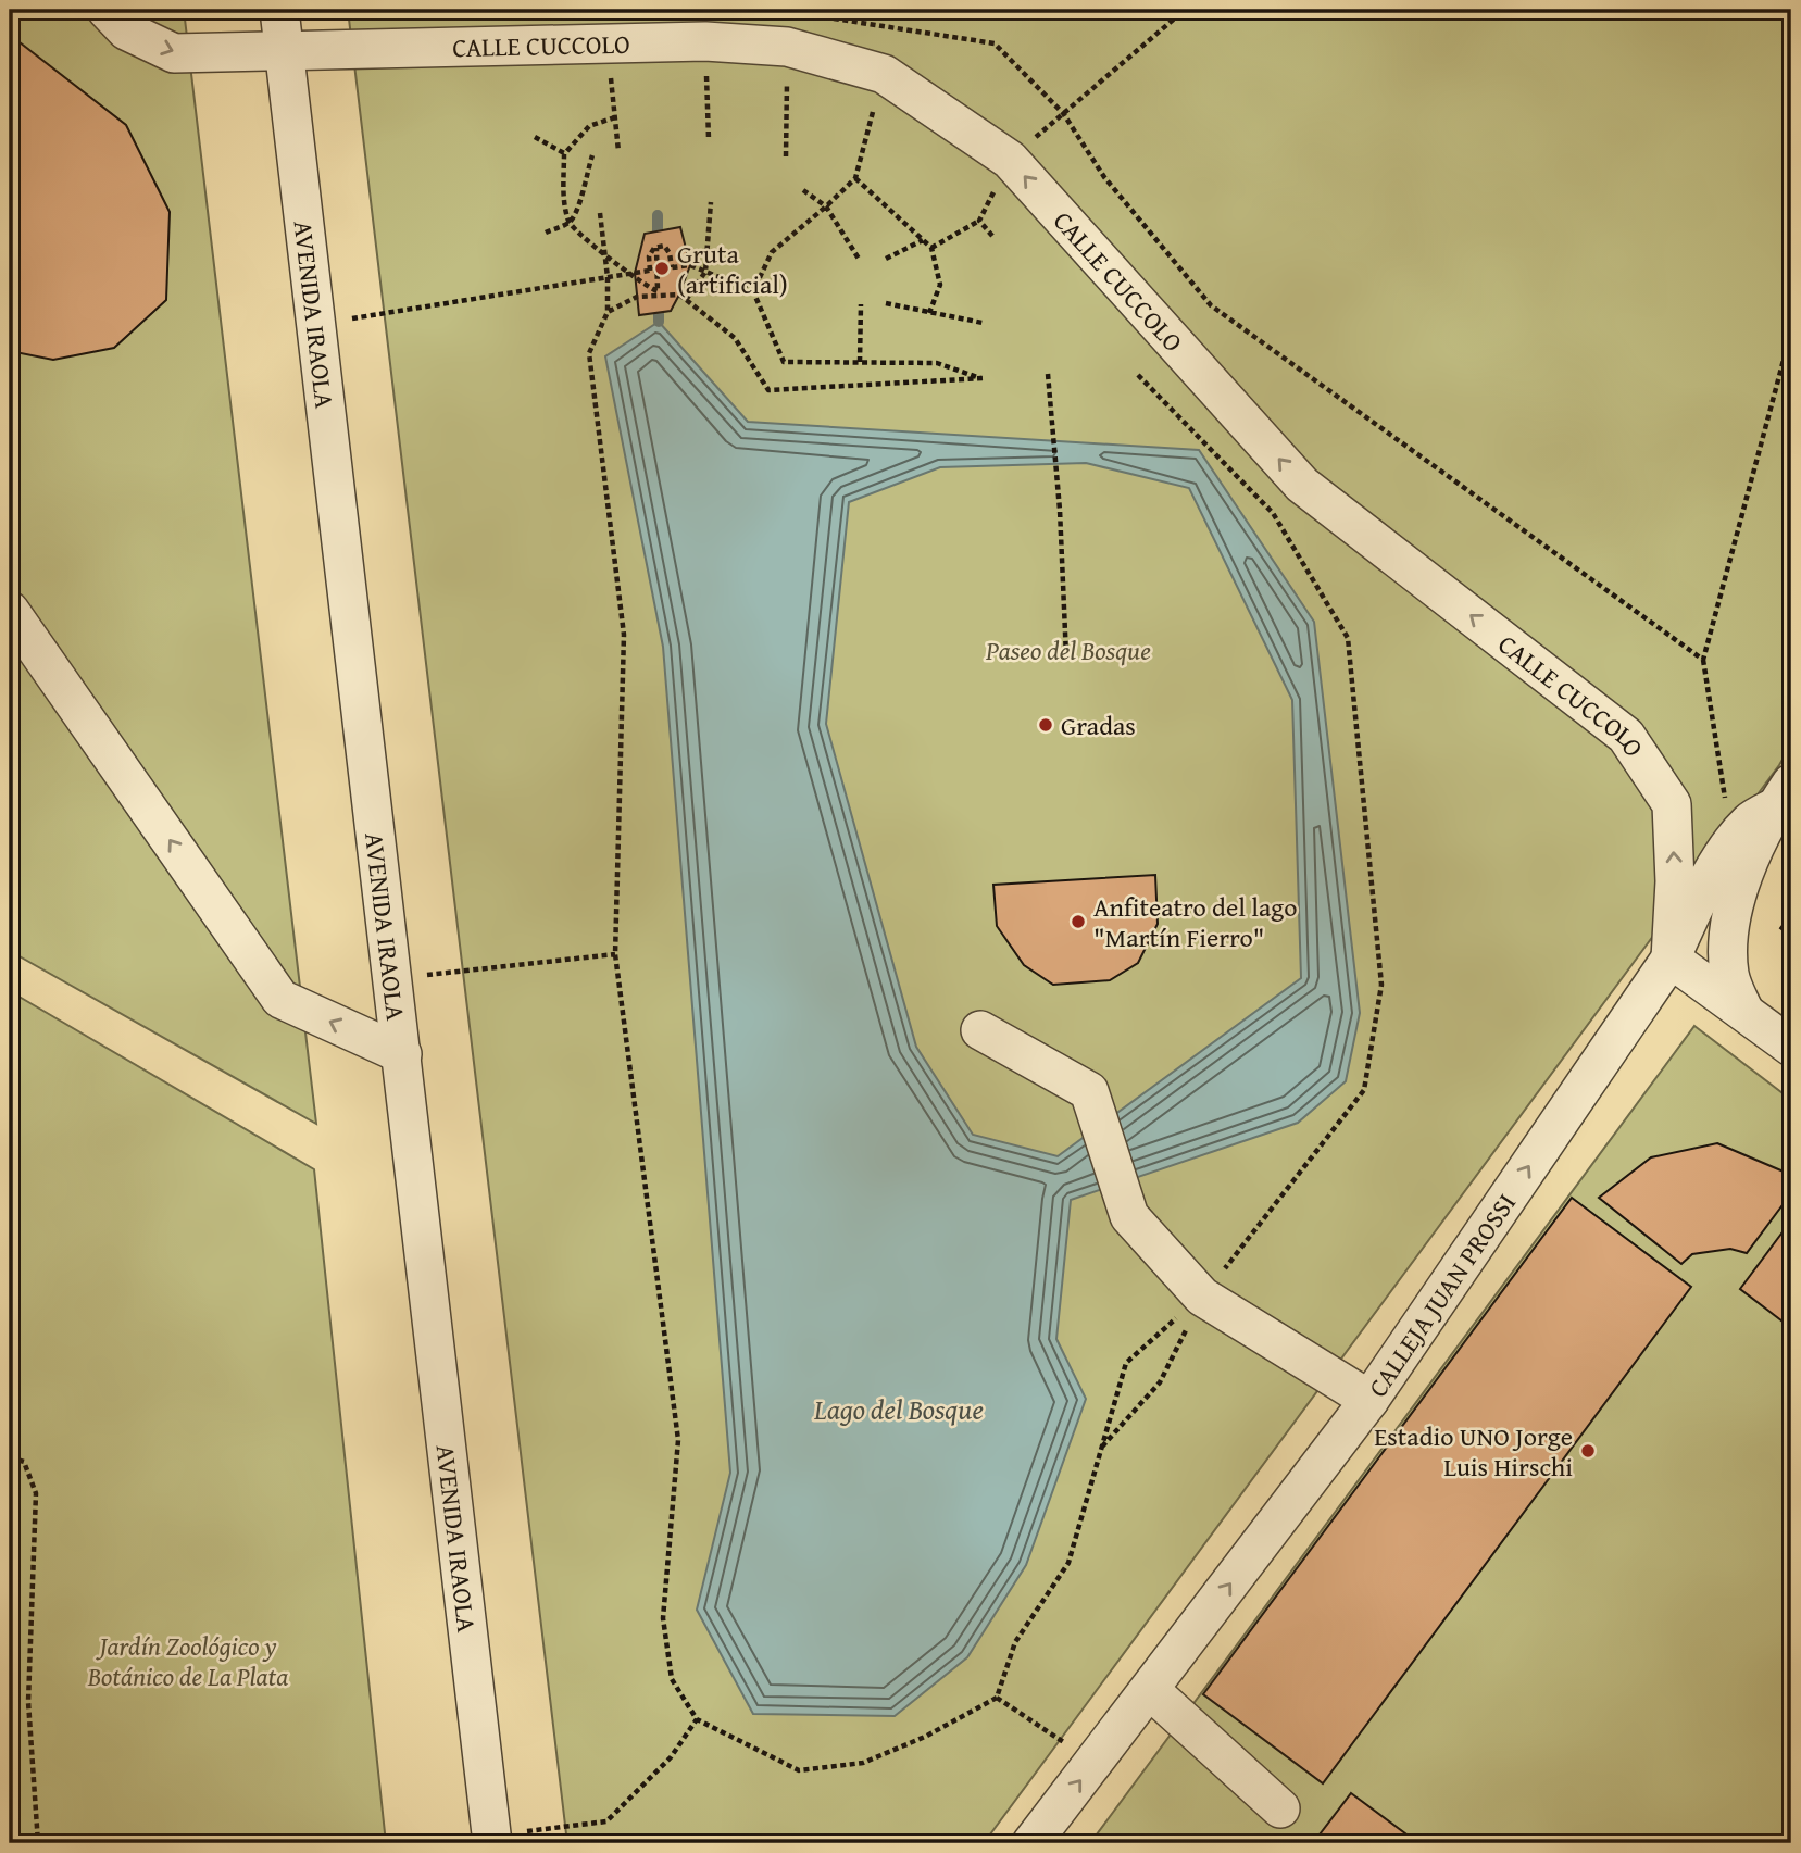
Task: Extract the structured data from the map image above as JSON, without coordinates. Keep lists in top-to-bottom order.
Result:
{
  "streets": {
    "street": ["CALLE CUCCOLO", "AVENIDA IRAOLA", "CALLEJA JUAN PROSSI"]
  },
  "crossings": [
    ["CALLE CUCCOLO", "AVENIDA IRAOLA"],
    ["CALLE CUCCOLO", "CALLEJA JUAN PROSSI"]
  ],
  "one_way": ["CALLEJA JUAN PROSSI"],
  "water": ["Lago del Bosque"],
  "parks": ["Paseo del Bosque", "Jardín Zoológico y Botánico de La Plata"],
  "places": [
    "Gruta (artificial)",
    "Gradas",
    "Anfiteatro del lago \"Martín Fierro\"",
    "Estadio UNO Jorge Luis Hirschi"
  ]
}
